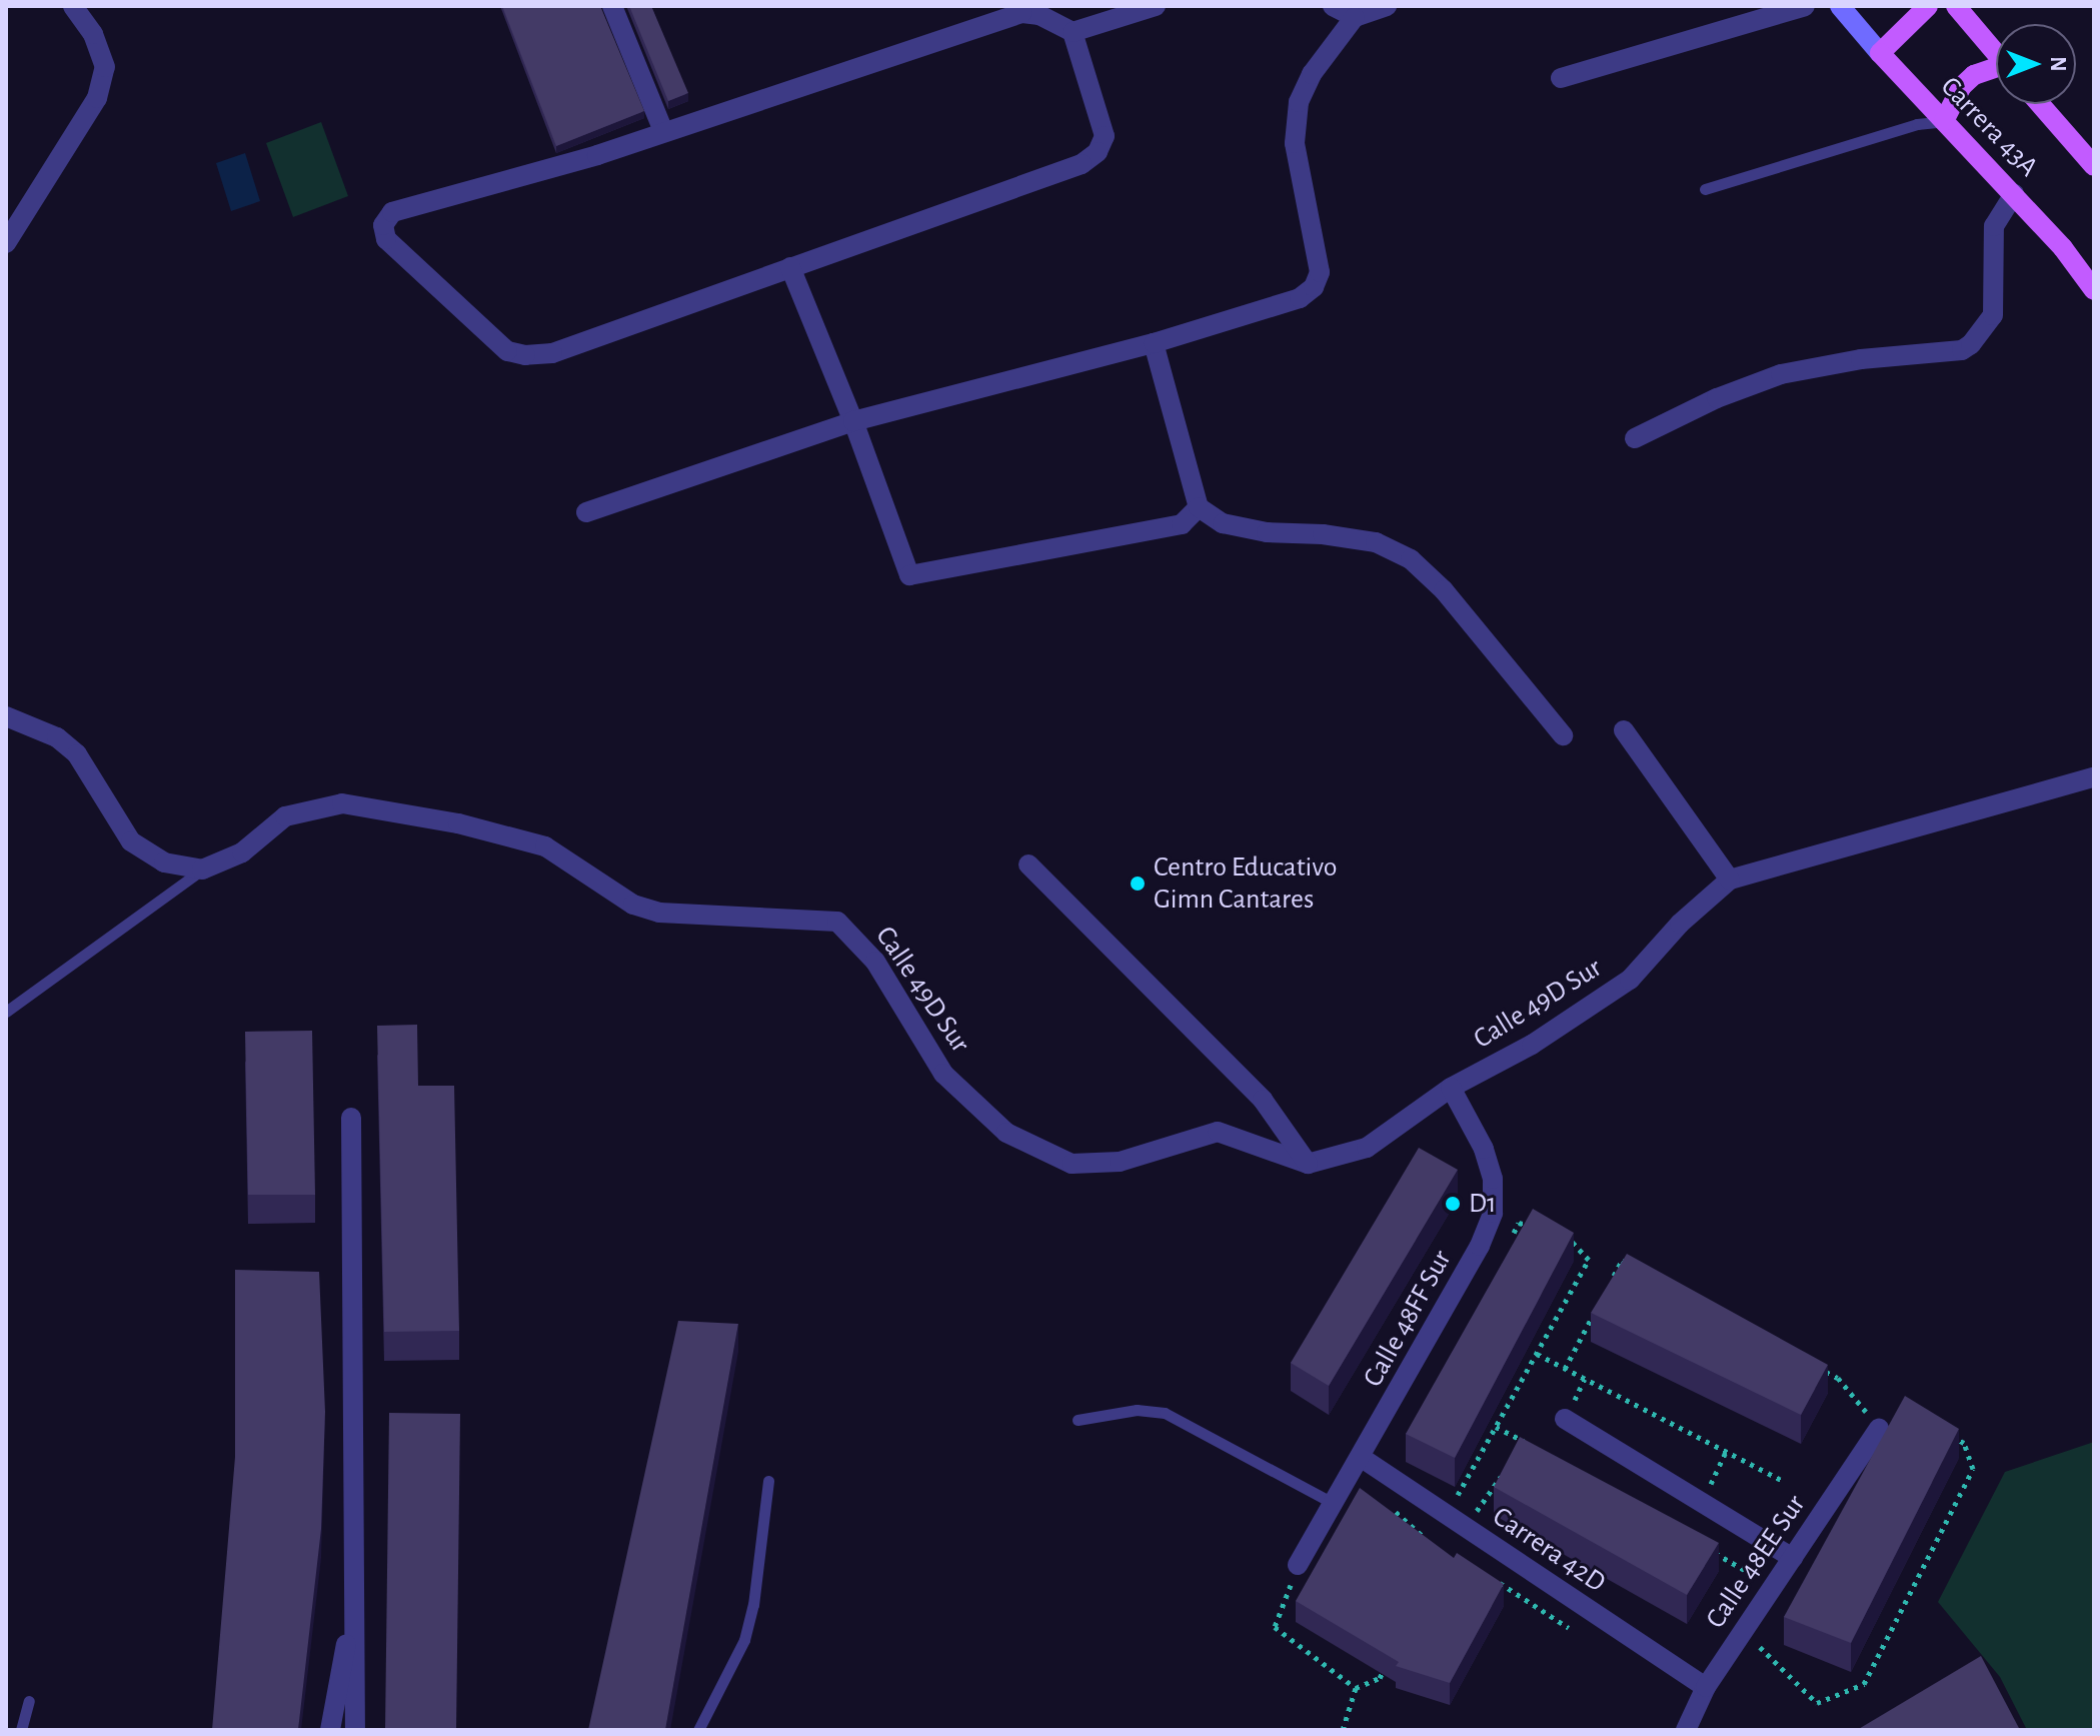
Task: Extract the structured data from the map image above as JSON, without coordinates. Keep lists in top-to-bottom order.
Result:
{
  "streets": {
    "main road": ["Carrera 43A"],
    "street": [
      "Calle 49D Sur",
      "Calle 48FF Sur",
      "Carrera 42D",
      "Calle 48EE Sur"
    ]
  },
  "crossings": [
    ["Calle 49D Sur", "Calle 48FF Sur"],
    ["Calle 48FF Sur", "Carrera 42D"],
    ["Carrera 42D", "Calle 48EE Sur"]
  ],
  "places": ["Centro Educativo Gimn Cantares", "D1"],
  "north": "right"
}
